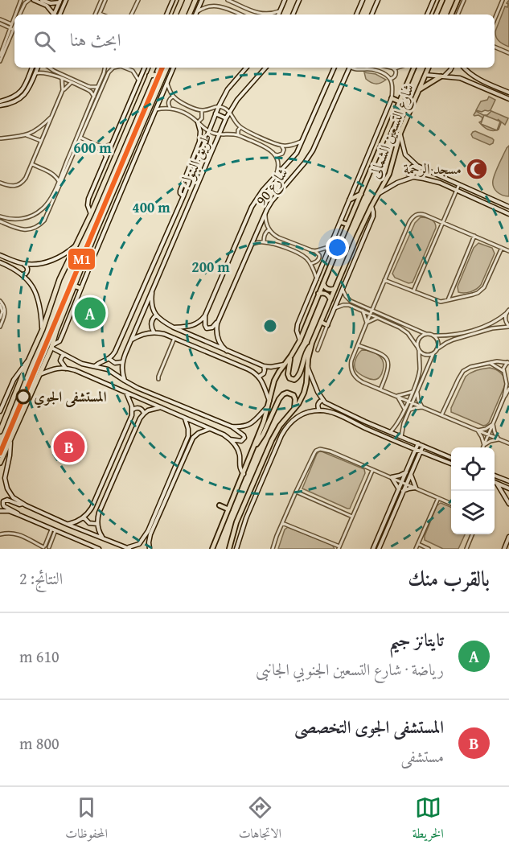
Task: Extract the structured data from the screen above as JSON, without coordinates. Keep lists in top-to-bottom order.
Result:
{
  "streets": {
    "main road": ["شارع التسعين الشمالى"],
    "street": ["طريق البنوك", "شارع 90"]
  },
  "places": {
    "mosque": ["مسجد الرحمة"],
    "other": ["المستشفى الجوي"]
  },
  "lines": ["transit line M1"],
  "page": {
    "search": "ابحث هنا",
    "pins": ["A", "B"],
    "heading": ["بالقرب منك", "النتائج: 2"],
    "list": [
      {
        "mark": "A",
        "name": "تايتانز جيم",
        "note": "رياضة · شارع التسعين الجنوبي الجانبى",
        "value": "610 m"
      },
      {
        "mark": "B",
        "name": "المستشفى الجوى التخصصى",
        "note": "مستشفى",
        "value": "800 m"
      }
    ],
    "nav": ["الخريطة", "الاتجاهات", "المحفوظات"]
  },
  "rings": ["600 m", "400 m", "200 m"]
}
